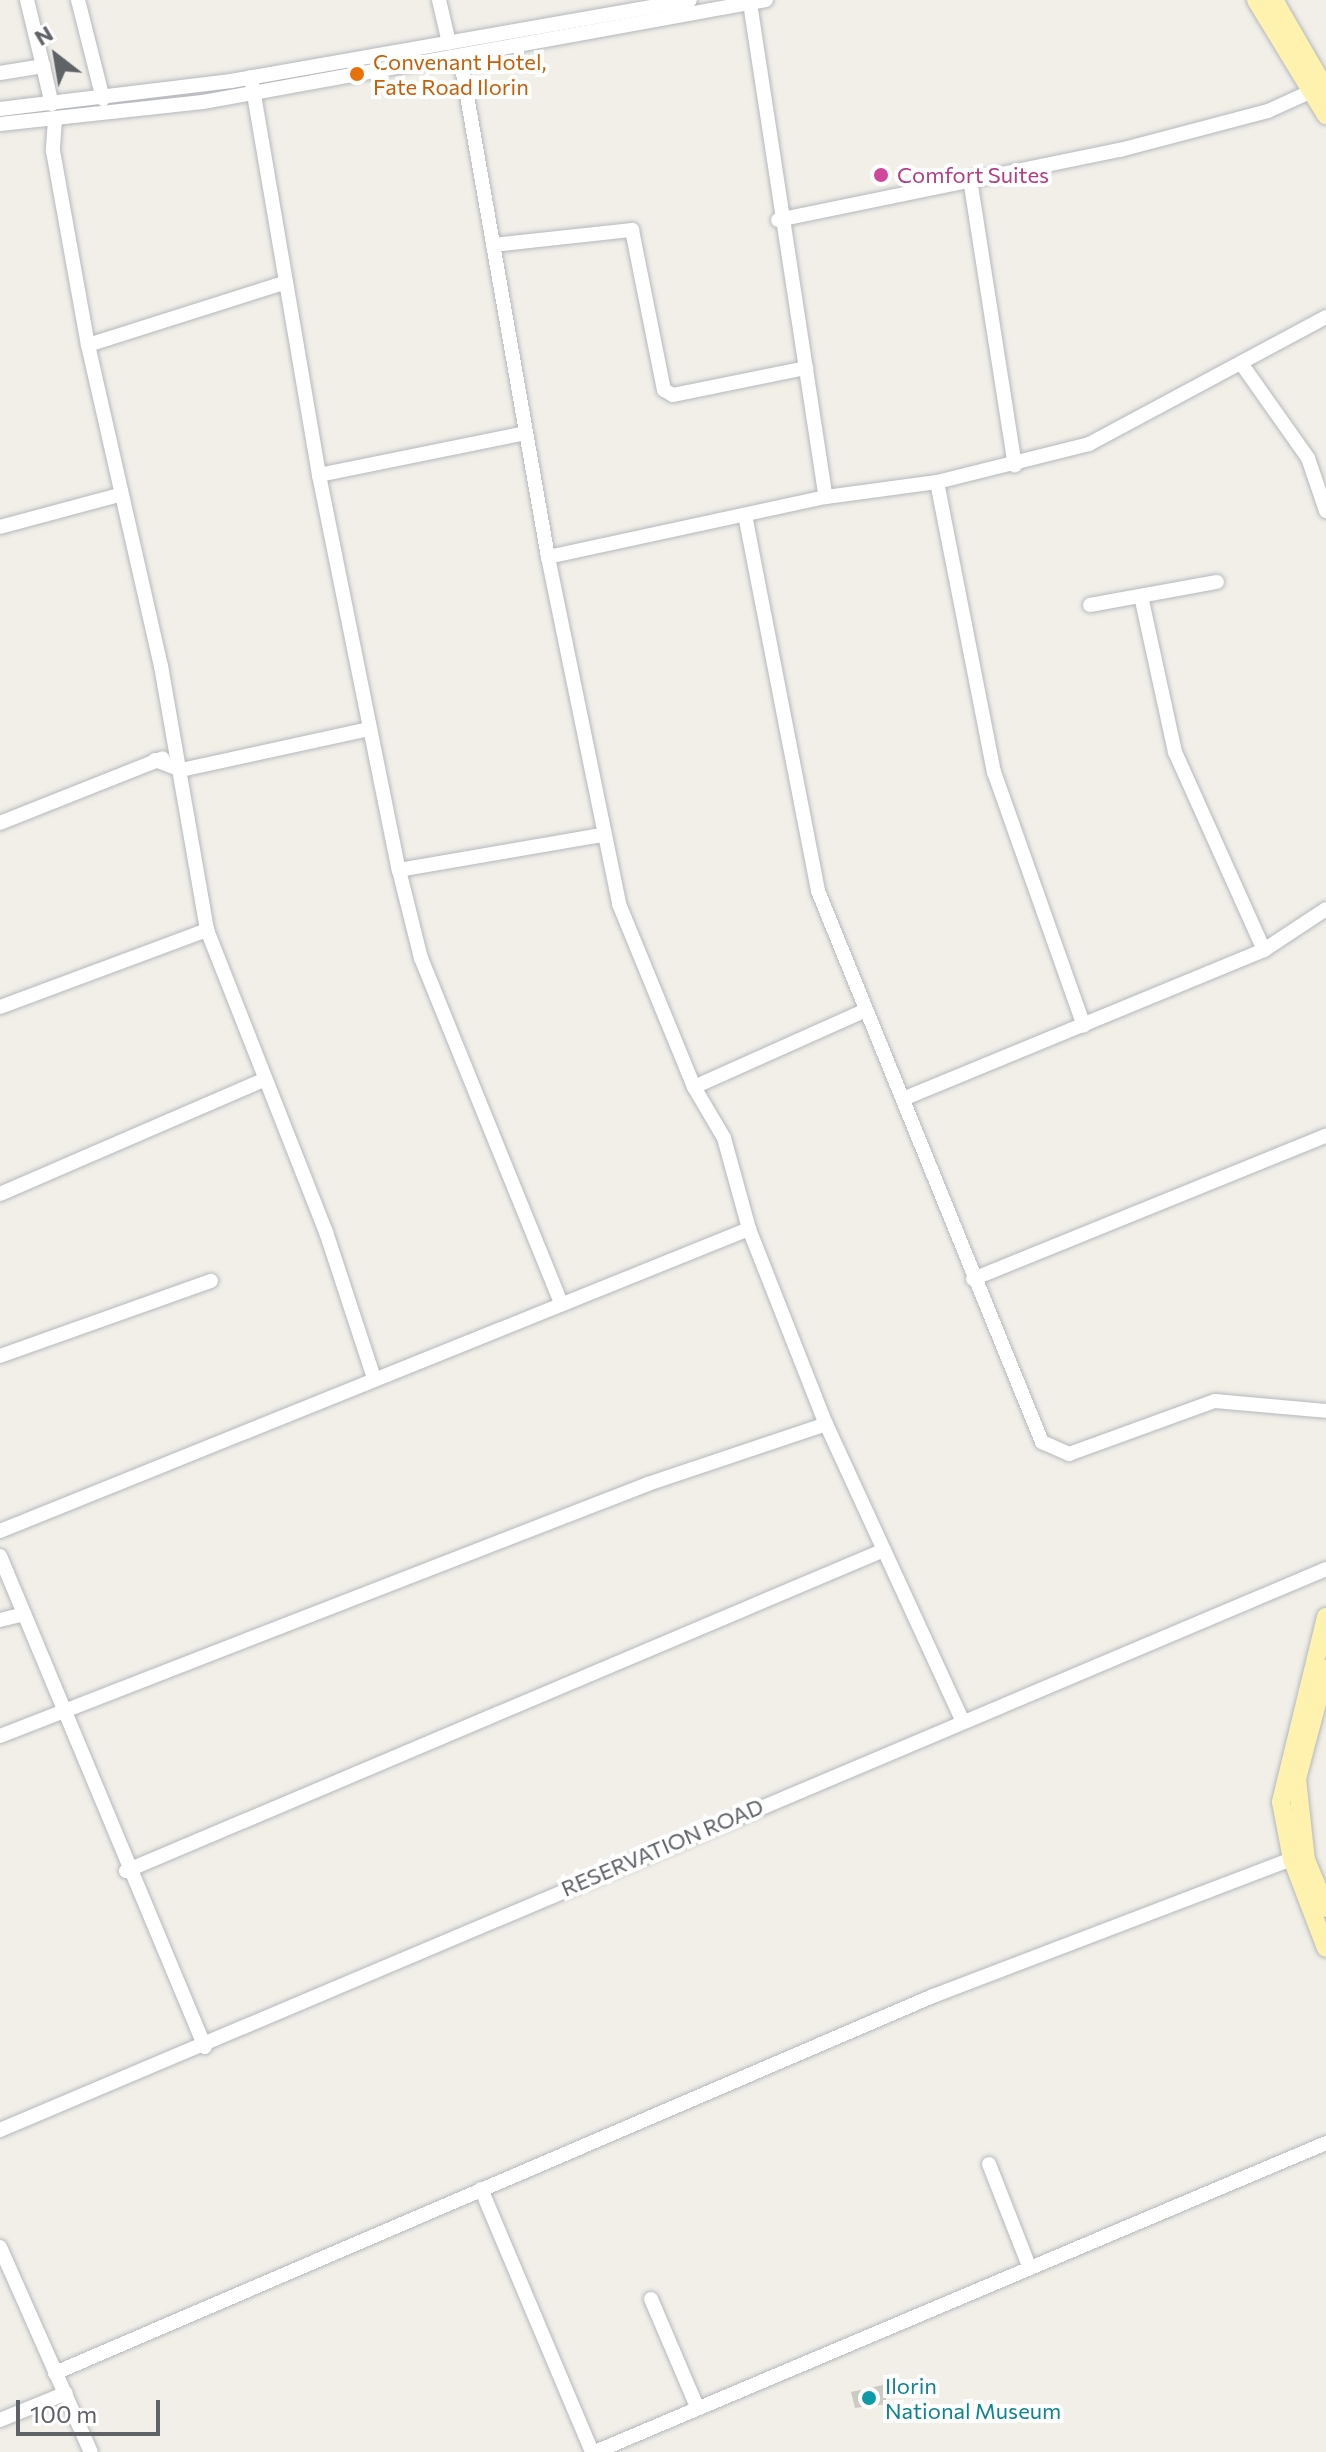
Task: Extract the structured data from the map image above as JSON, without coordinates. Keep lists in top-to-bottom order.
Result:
{
  "streets": {
    "street": ["RESERVATION ROAD"]
  },
  "places": ["Convenant Hotel, Fate Road Ilorin", "Comfort Suites", "Ilorin National Museum"],
  "scale_bar": "100 m",
  "north": "top left"
}
